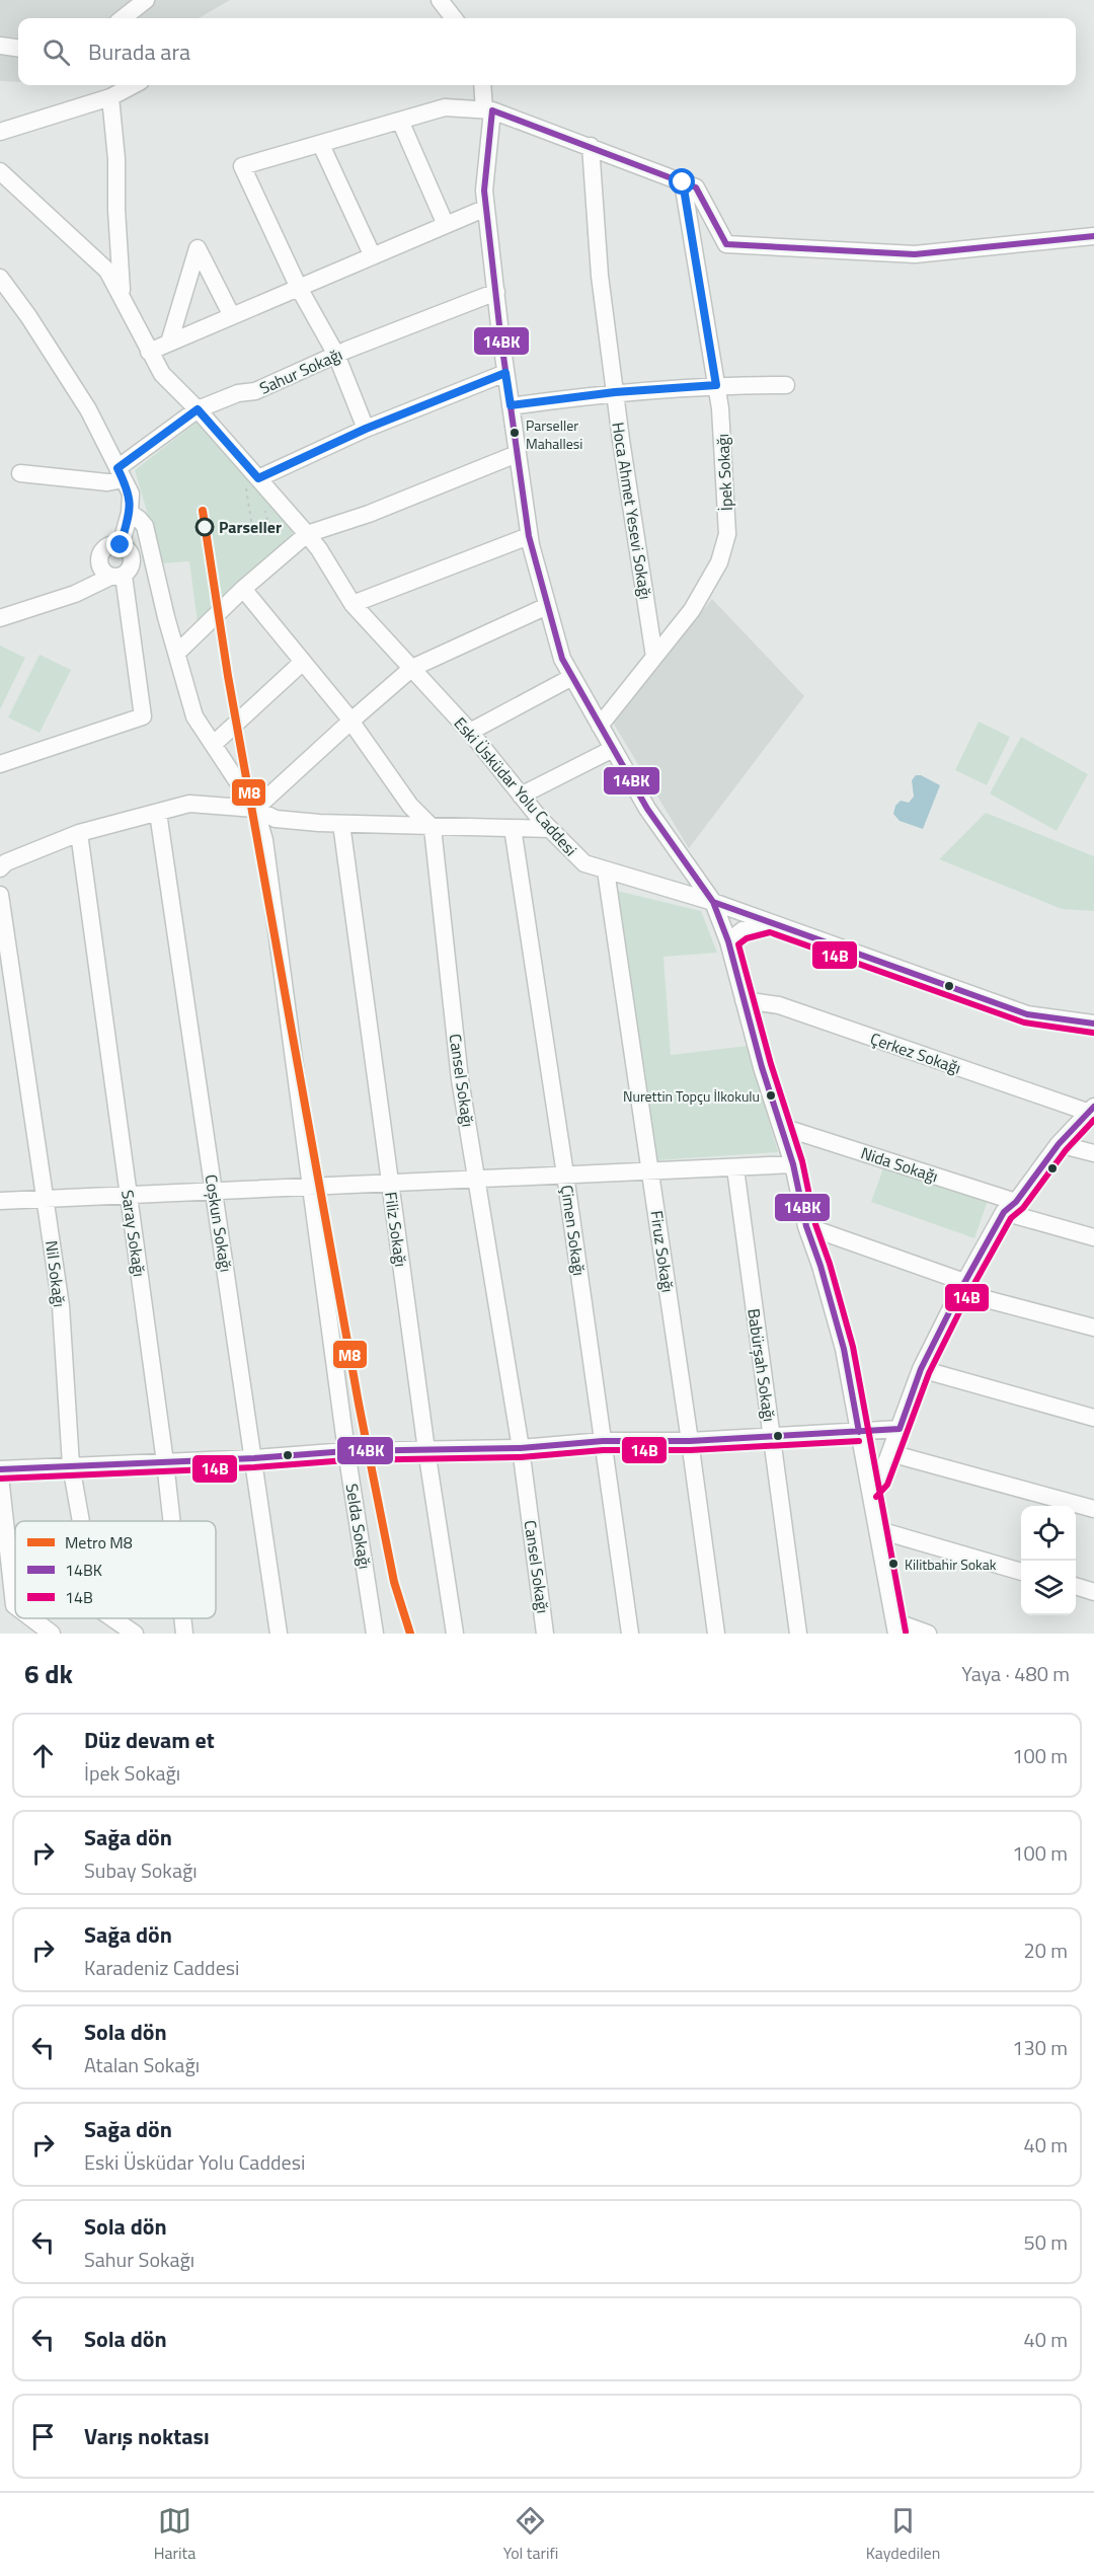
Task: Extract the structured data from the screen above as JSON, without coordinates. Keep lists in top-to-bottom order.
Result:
{
  "streets": {
    "street": [
      "Sahur Sokağı",
      "İpek Sokağı",
      "Hoca Ahmet Yesevi Sokağı",
      "Eski Üsküdar Yolu Caddesi",
      "Çerkez Sokağı",
      "Cansel Sokağı",
      "Nida Sokağı",
      "Coşkun Sokağı",
      "Filiz Sokağı",
      "Çimen Sokağı",
      "Saray Sokağı",
      "Firuz Sokağı",
      "Nil Sokağı",
      "Babürşah Sokağı",
      "Selda Sokağı"
    ]
  },
  "crossings": [
    ["Sahur Sokağı", "Eski Üsküdar Yolu Caddesi"],
    ["İpek Sokağı", "Hoca Ahmet Yesevi Sokağı"],
    ["Eski Üsküdar Yolu Caddesi", "Firuz Sokağı"]
  ],
  "places": [
    "Parseller Mahallesi",
    "Parseller",
    "Nurettin Topçu İlkokulu",
    "Kilitbahir Sokak"
  ],
  "lines": ["transit line 14BK", "metro line M8", "transit line 14B"],
  "legend": ["Metro M8", "14BK", "14B"],
  "page": {
    "search": "Burada ara",
    "heading": ["6 dk", "Yaya · 480 m"],
    "list": [
      ["Düz devam et", "İpek Sokağı", "100 m"],
      ["Sağa dön", "Subay Sokağı", "100 m"],
      ["Sağa dön", "Karadeniz Caddesi", "20 m"],
      ["Sola dön", "Atalan Sokağı", "130 m"],
      ["Sağa dön", "Eski Üsküdar Yolu Caddesi", "40 m"],
      ["Sola dön", "Sahur Sokağı", "50 m"],
      ["Sola dön", "40 m"],
      "Varış noktası"
    ],
    "nav": ["Harita", "Yol tarifi", "Kaydedilen"]
  }
}
